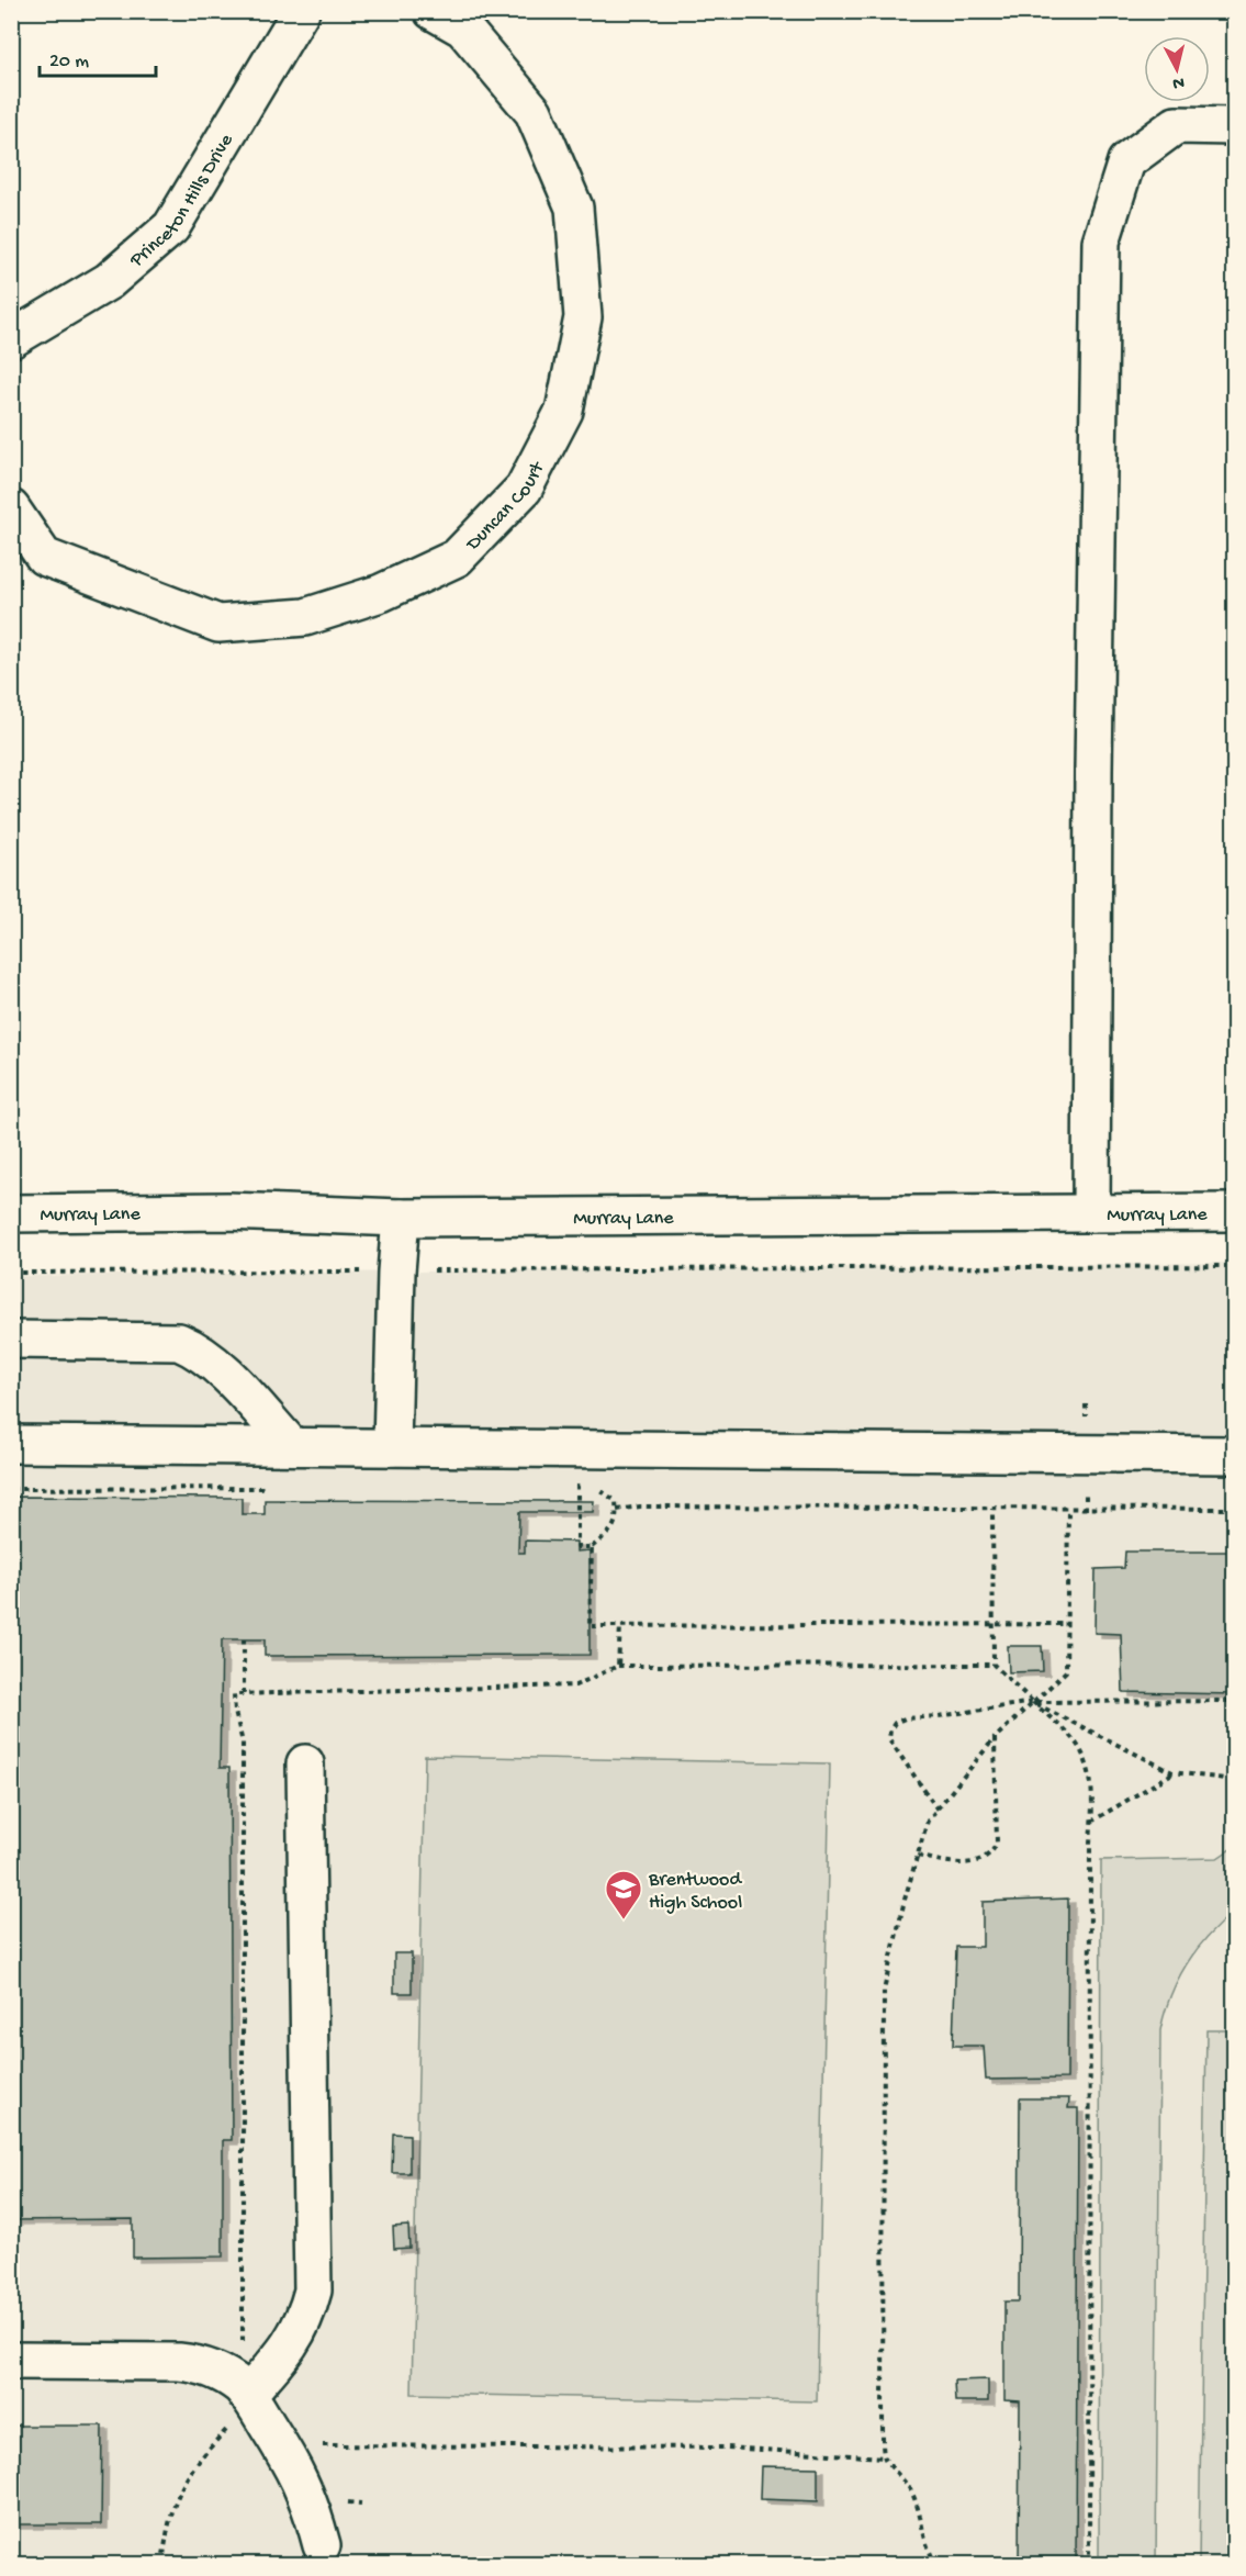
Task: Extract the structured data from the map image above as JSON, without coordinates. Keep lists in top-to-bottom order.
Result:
{
  "streets": {
    "street": ["Princeton Hills Drive", "Duncan Court", "Murray Lane"]
  },
  "places": {
    "school or university": ["Brentwood High School"]
  },
  "scale_bar": "20 m",
  "north": "bottom"
}
